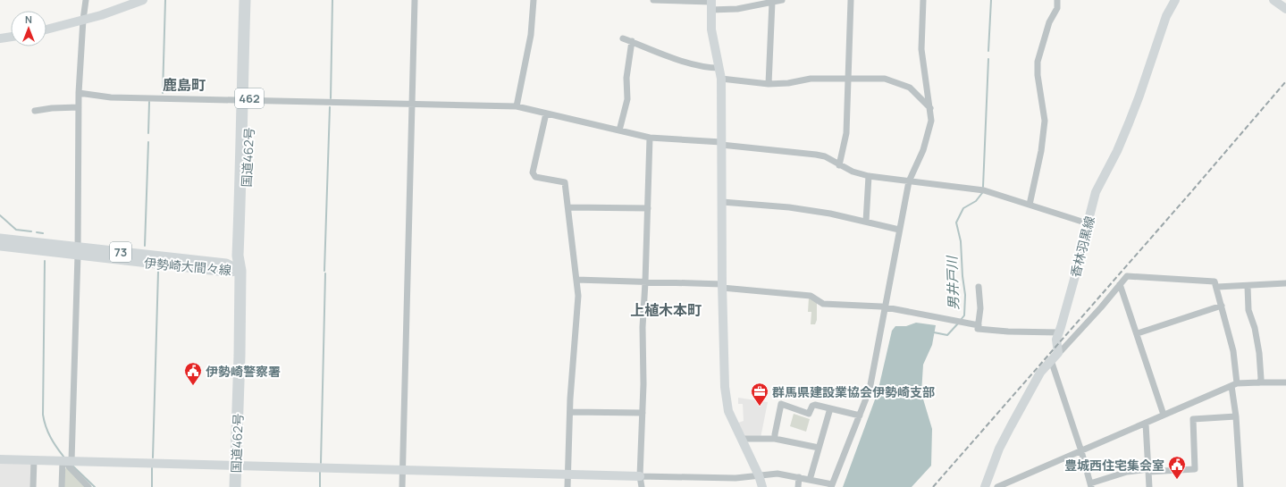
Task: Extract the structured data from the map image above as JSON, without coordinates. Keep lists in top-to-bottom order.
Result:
{
  "streets": {
    "highway": ["462", "国道462号"],
    "main road": ["73", "伊勢崎大間々線"],
    "street": ["香林羽黒線"]
  },
  "crossings": [
    ["国道462号", "伊勢崎大間々線"]
  ],
  "districts": ["鹿島町", "上植木本町"],
  "water": ["男井戸川"],
  "places": {
    "public building": ["伊勢崎警察署", "豊城西住宅集会室"],
    "office": ["群馬県建設業協会伊勢崎支部"]
  },
  "north": "top"
}
